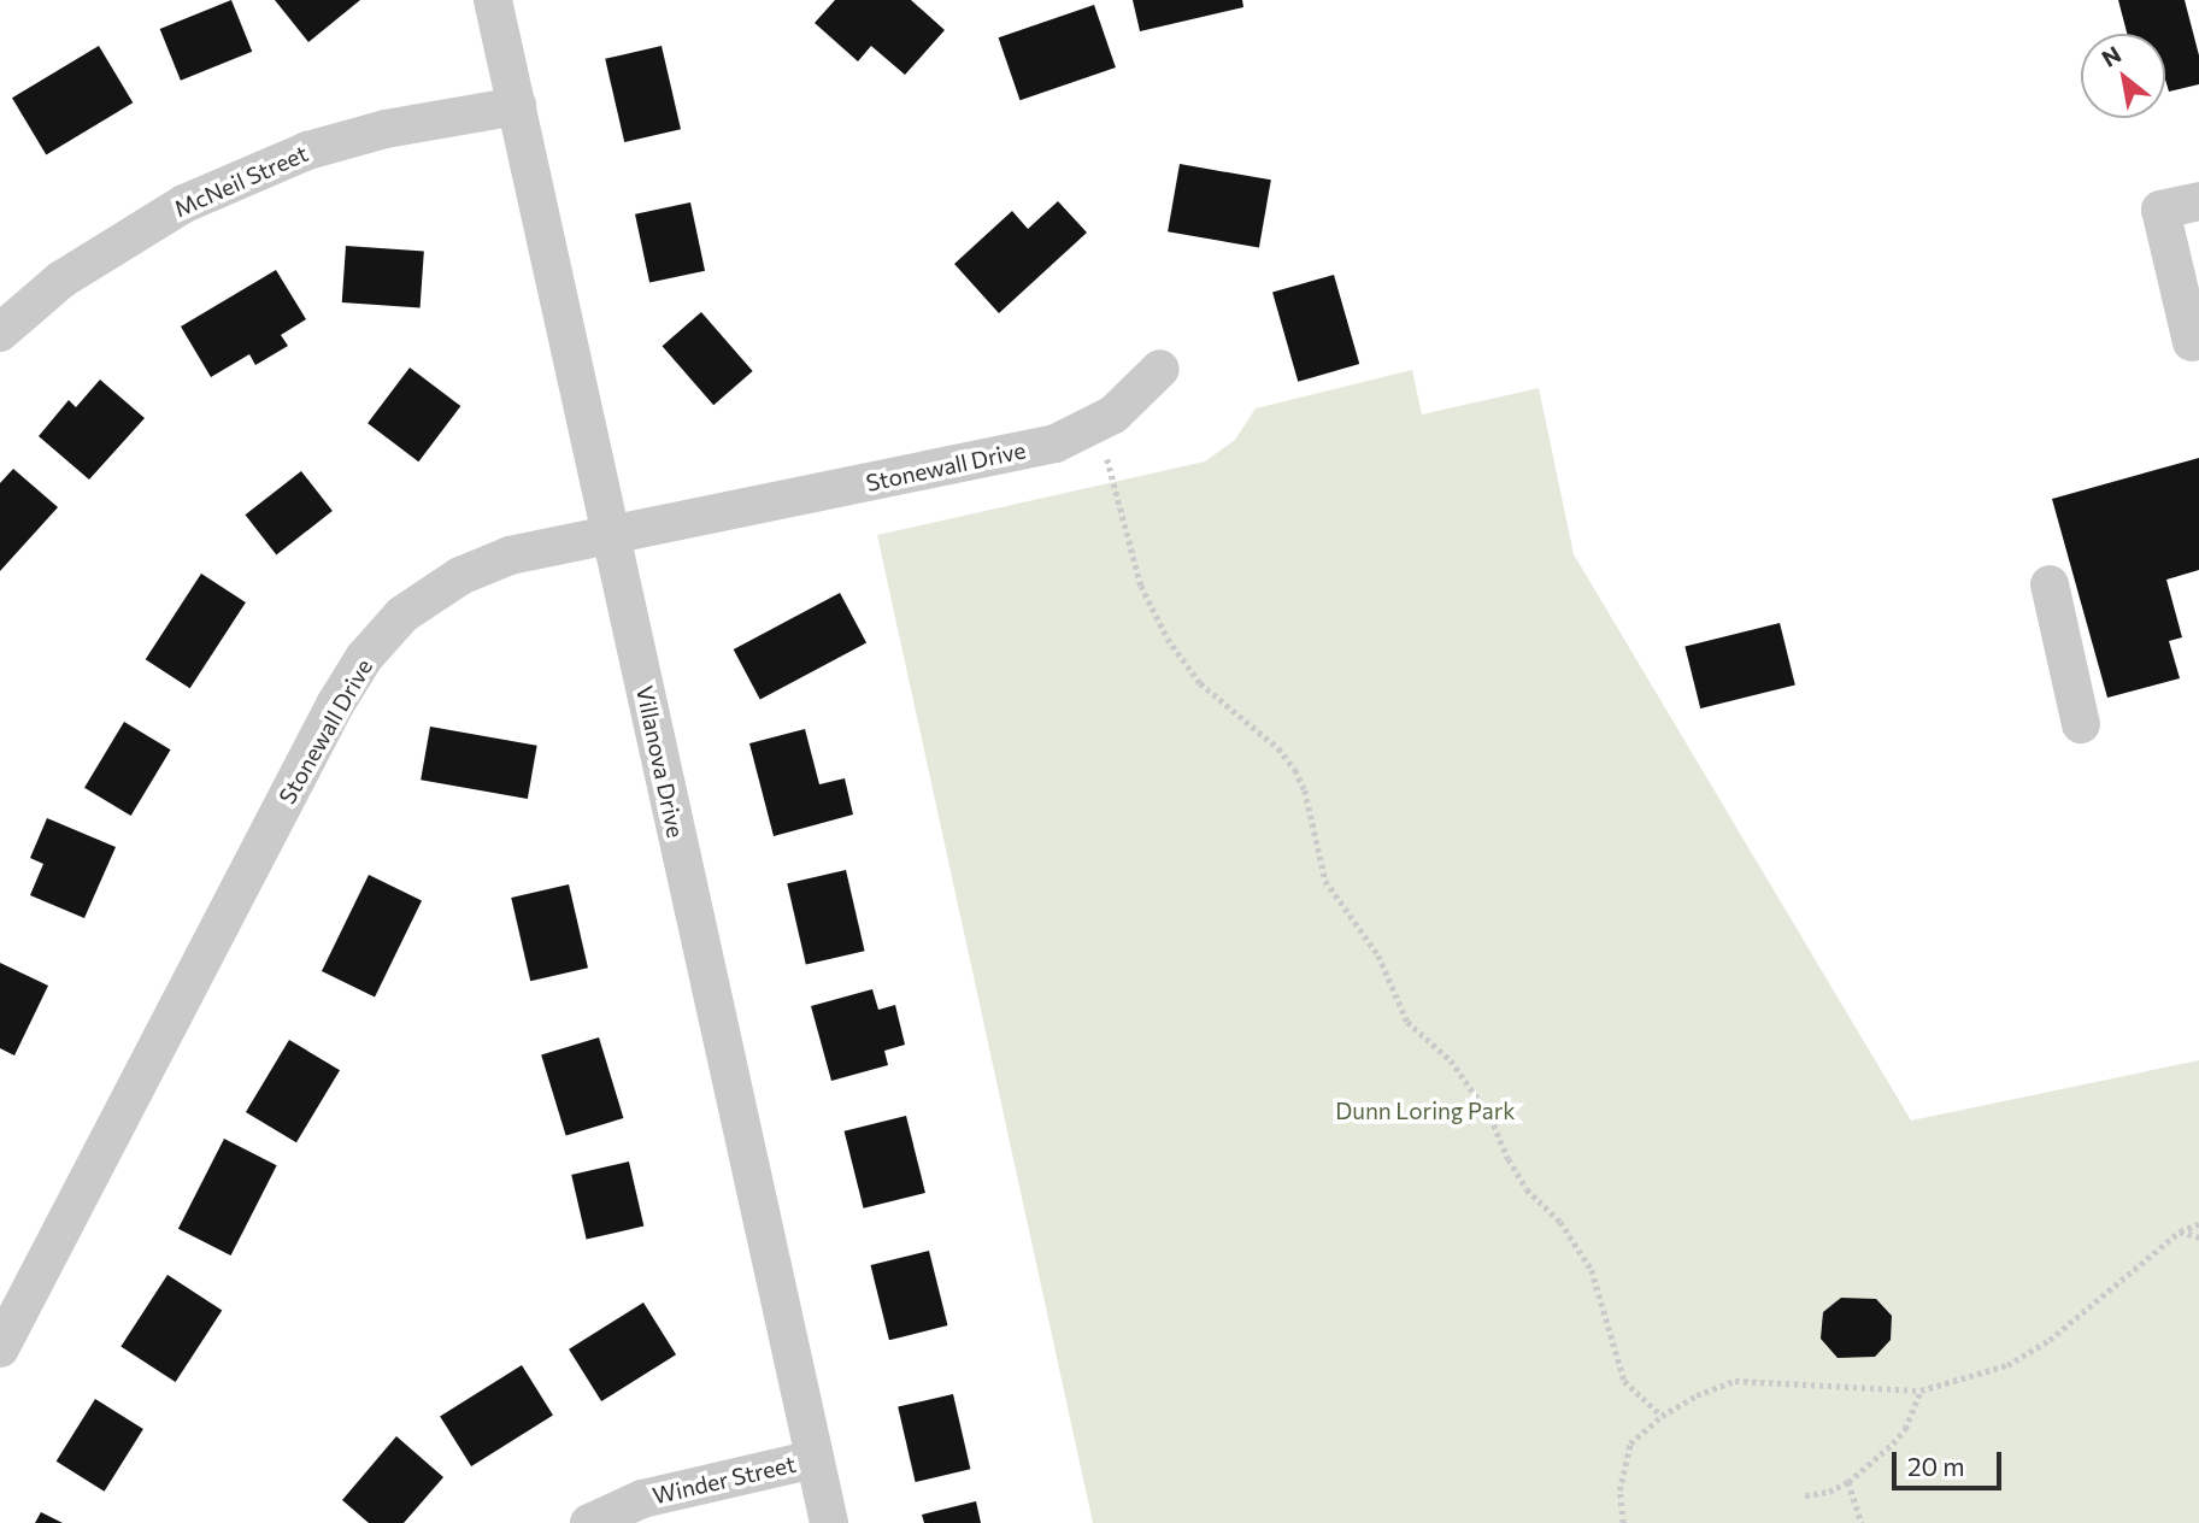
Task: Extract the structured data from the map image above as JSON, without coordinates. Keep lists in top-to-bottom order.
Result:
{
  "streets": {
    "street": [
      "McNeil Street",
      "Stonewall Drive",
      "Villanova Drive",
      "Winder Street"
    ]
  },
  "crossings": [
    ["McNeil Street", "Villanova Drive"],
    ["Stonewall Drive", "Villanova Drive"],
    ["Villanova Drive", "Winder Street"]
  ],
  "parks": ["Dunn Loring Park"],
  "scale_bar": "20 m",
  "north": "top left"
}
